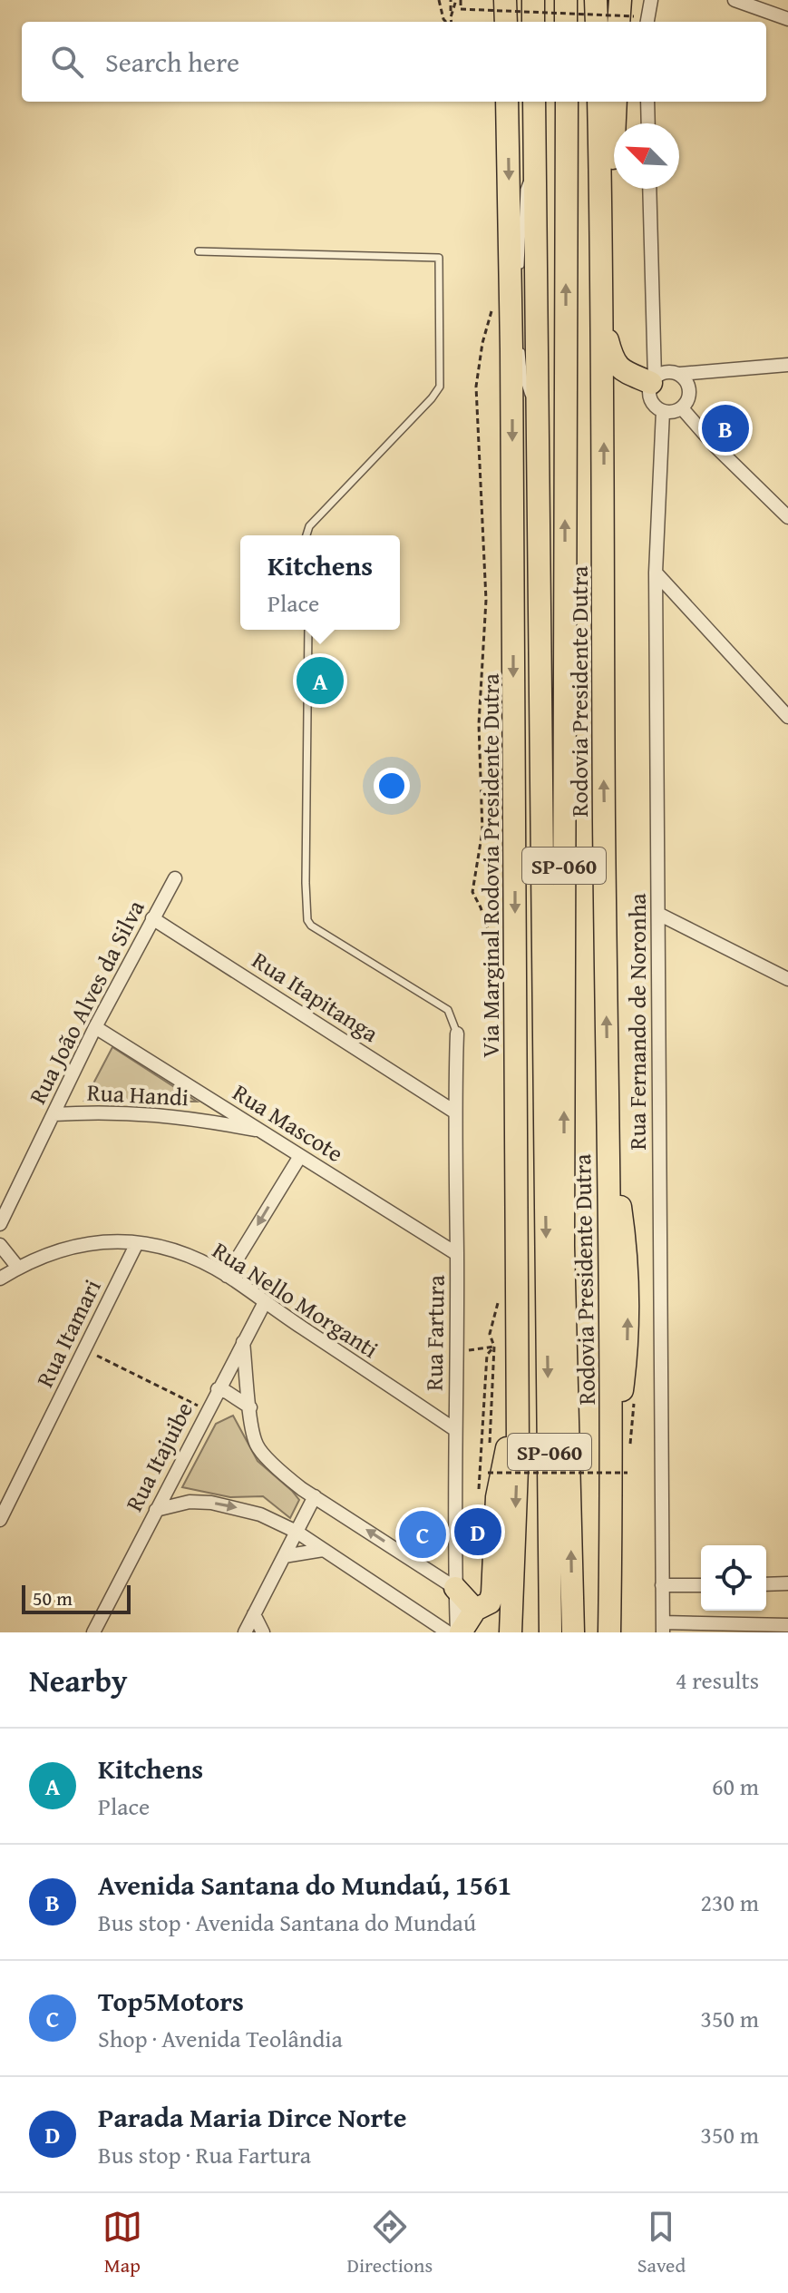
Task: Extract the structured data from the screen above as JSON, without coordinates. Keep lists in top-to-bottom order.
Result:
{
  "streets": {
    "highway": ["Rodovia Presidente Dutra", "Via Marginal Rodovia Presidente Dutra", "SP-060"],
    "street": [
      "Rua Itapitanga",
      "Rua João Alves da Silva",
      "Rua Fernando de Noronha",
      "Rua Handi",
      "Rua Mascote",
      "Rua Nello Morganti",
      "Rua Itamari",
      "Rua Fartura",
      "Rua Itajuibe"
    ]
  },
  "crossings": [
    ["Rodovia Presidente Dutra", "SP-060"],
    ["Rua Itapitanga", "Rua João Alves da Silva"],
    ["Rua Itapitanga", "Rua Fartura"],
    ["Rua João Alves da Silva", "Rua Handi"],
    ["Rua João Alves da Silva", "Rua Mascote"],
    ["Rua Handi", "Rua Mascote"],
    ["Rua Mascote", "Rua Fartura"],
    ["Rua Nello Morganti", "Rua Itamari"],
    ["Rua Nello Morganti", "Rua Fartura"],
    ["Rua Nello Morganti", "Rua Itajuibe"]
  ],
  "scale_bar": "50 m",
  "north": "top left",
  "page": {
    "search": "Search here",
    "pins": [
      "B",
      "A",
      "D",
      "C"
    ],
    "popup": ["Kitchens", "Place"],
    "scale": "50 m",
    "heading": ["Nearby", "4 results"],
    "list": [
      {
        "mark": "A",
        "name": "Kitchens",
        "note": "Place",
        "value": "60 m"
      },
      {
        "mark": "B",
        "name": "Avenida Santana do Mundaú, 1561",
        "note": "Bus stop · Avenida Santana do Mundaú",
        "value": "230 m"
      },
      {
        "mark": "C",
        "name": "Top5Motors",
        "note": "Shop · Avenida Teolândia",
        "value": "350 m"
      },
      {
        "mark": "D",
        "name": "Parada Maria Dirce Norte",
        "note": "Bus stop · Rua Fartura",
        "value": "350 m"
      }
    ],
    "nav": ["Map", "Directions", "Saved"]
  }
}
